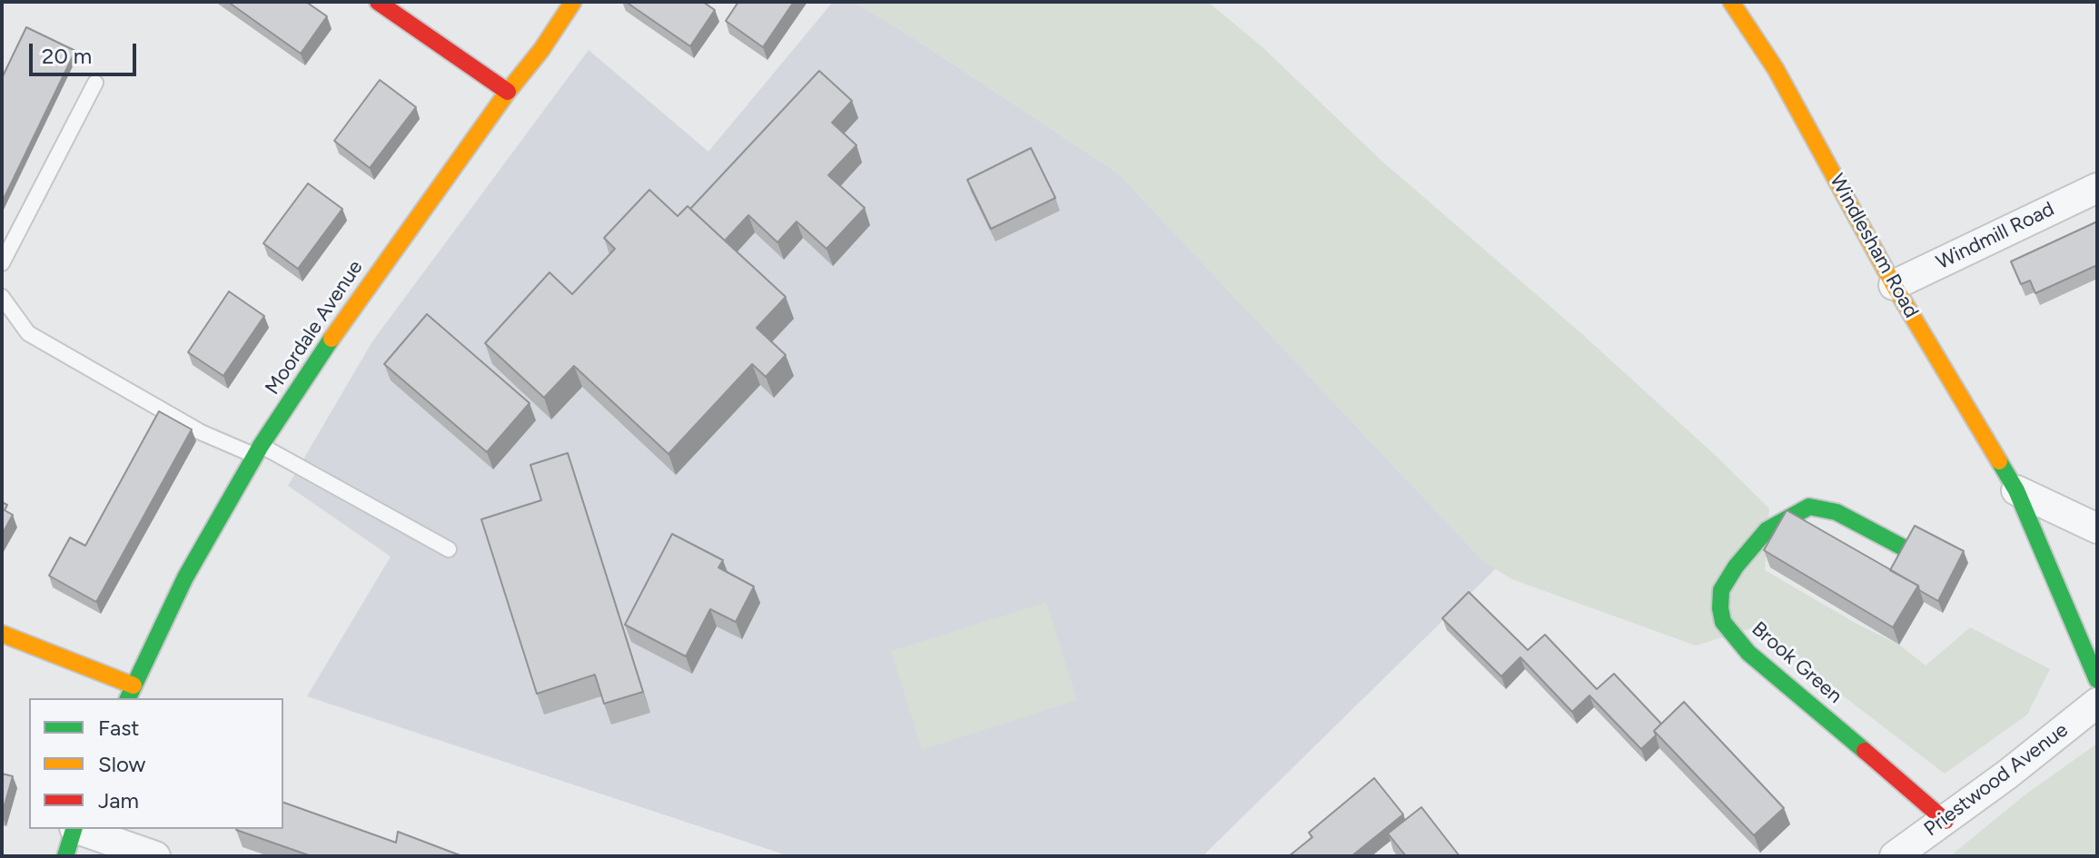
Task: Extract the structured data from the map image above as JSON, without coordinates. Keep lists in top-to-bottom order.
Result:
{
  "streets": {
    "street": [
      "Windmill Road",
      "Windlesham Road",
      "Moordale Avenue",
      "Brook Green",
      "Priestwood Avenue"
    ]
  },
  "crossings": [
    ["Windmill Road", "Windlesham Road"],
    ["Brook Green", "Priestwood Avenue"]
  ],
  "legend": ["Fast", "Slow", "Jam"],
  "scale_bar": "20 m"
}
